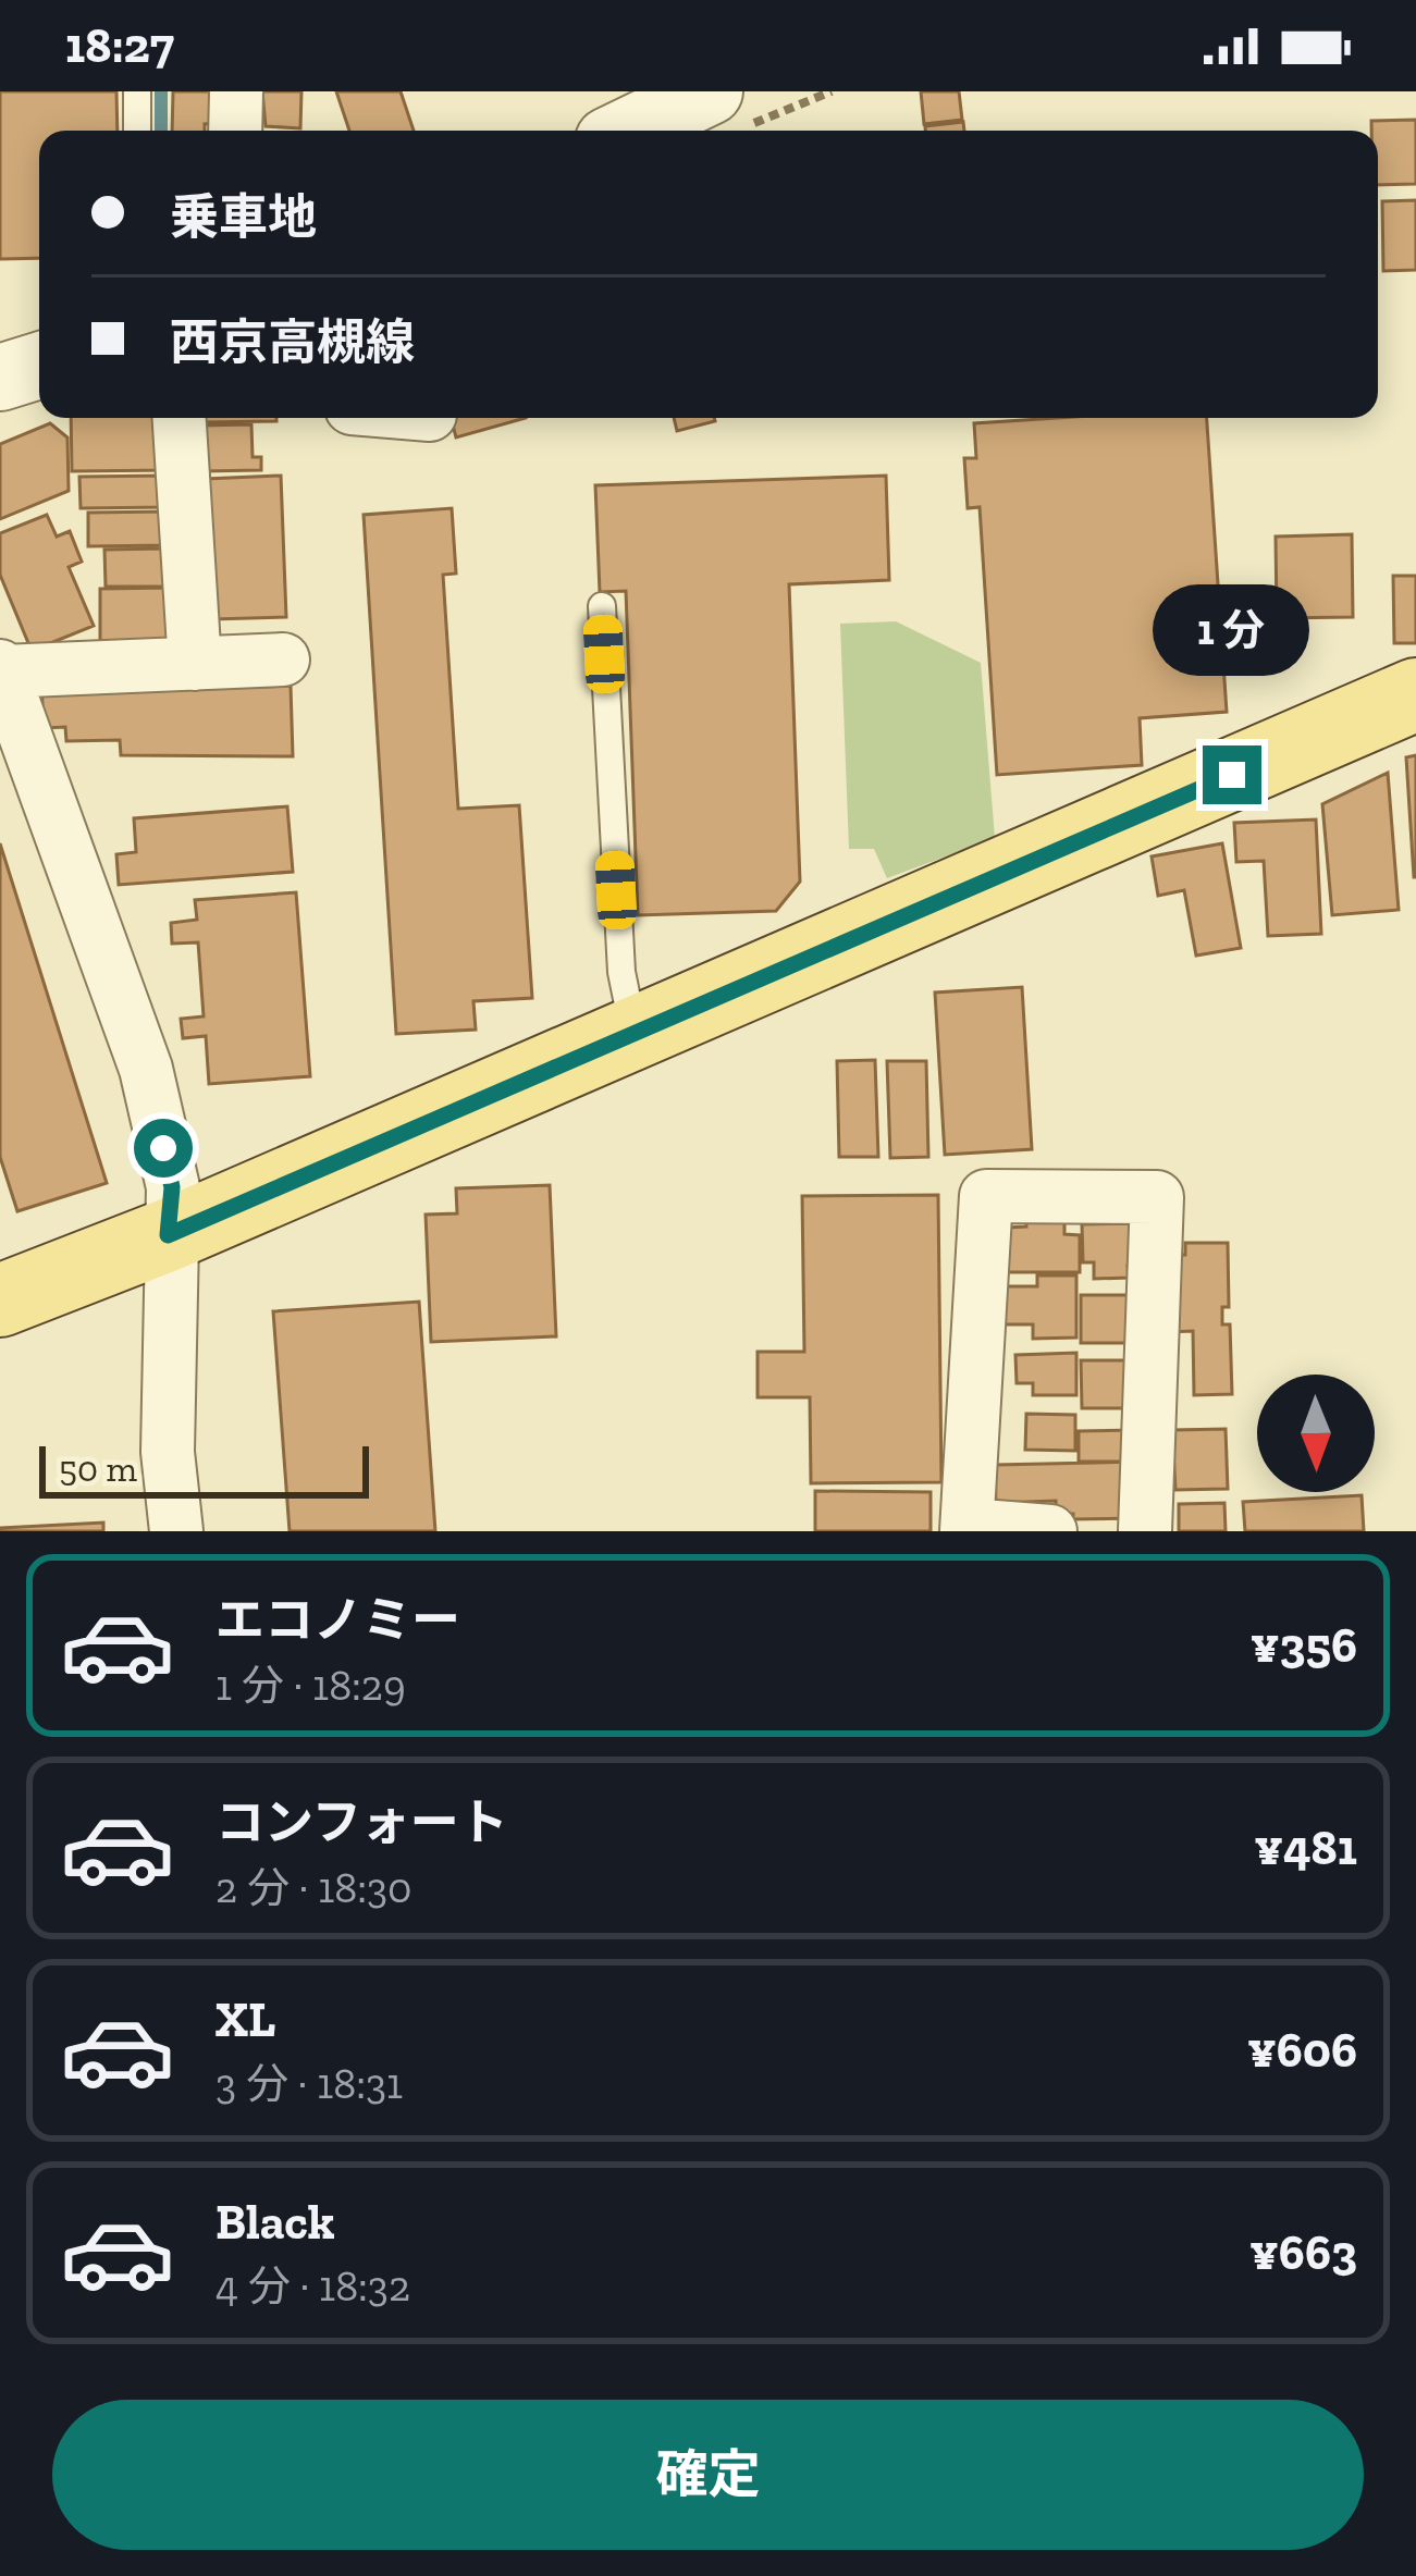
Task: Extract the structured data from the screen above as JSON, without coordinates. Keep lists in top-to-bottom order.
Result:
{
  "scale_bar": "50 m",
  "north": "bottom",
  "page": {
    "status": "18:27",
    "banner": ["乗車地", "西京高槻線"],
    "bubble": "1 分",
    "scale": "50 m",
    "list": [
      {
        "name": "エコノミー",
        "note": "1 分 · 18:29",
        "value": "¥356"
      },
      {
        "name": "コンフォート",
        "note": "2 分 · 18:30",
        "value": "¥481"
      },
      {
        "name": "XL",
        "note": "3 分 · 18:31",
        "value": "¥606"
      },
      {
        "name": "Black",
        "note": "4 分 · 18:32",
        "value": "¥663"
      }
    ],
    "buttons": "確定"
  }
}
